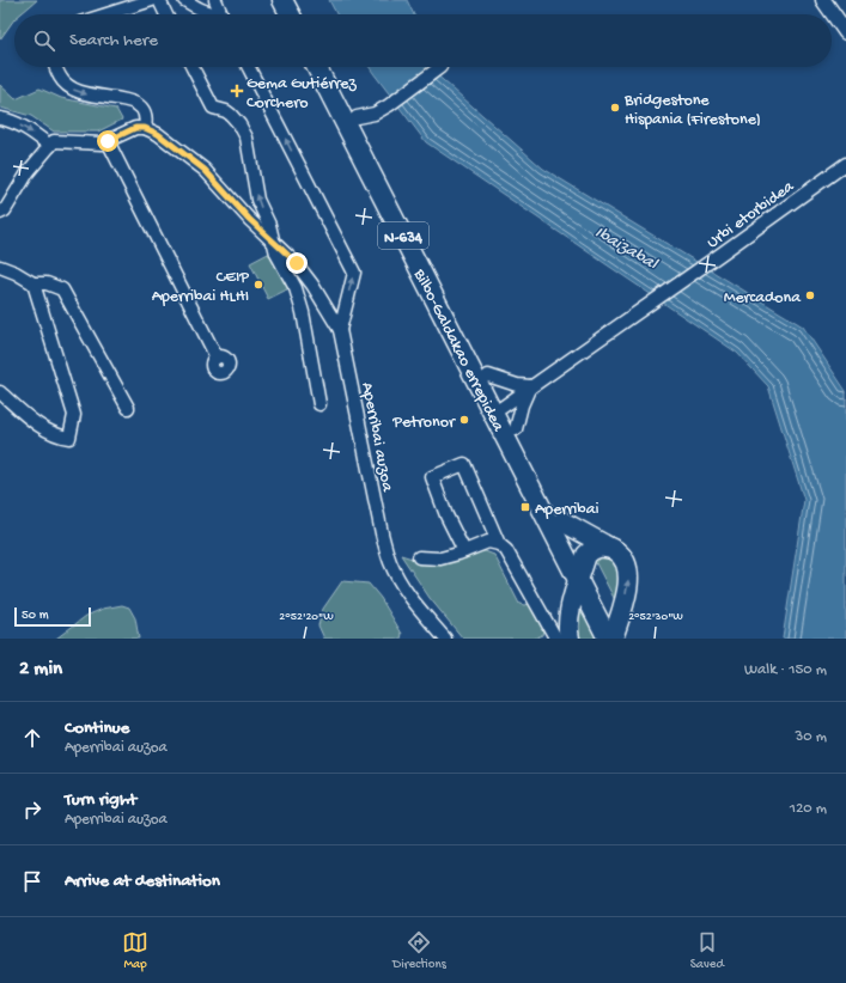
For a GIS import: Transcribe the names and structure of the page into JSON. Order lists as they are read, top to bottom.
{
  "streets": {
    "highway": ["N-634", "Bilbo-Galdakao errepidea"],
    "street": ["Urbi etorbidea", "Aperribai auzoa"]
  },
  "crossings": [
    ["Urbi etorbidea", "Bilbo-Galdakao errepidea"]
  ],
  "water": ["Ibaizabal"],
  "places": {
    "health": ["Gema Gutiérrez Corchero"],
    "other": [
      "Bridgestone Hispania (Firestone)",
      "CEIP Aperribai HLHI",
      "Mercadona",
      "Petronor"
    ],
    "transit": ["Aperribai"]
  },
  "scale_bar": "50 m",
  "page": {
    "search": "Search here",
    "scale": "50 m",
    "heading": ["2 min", "Walk · 150 m"],
    "list": [
      ["Continue", "Aperribai auzoa", "30 m"],
      ["Turn right", "Aperribai auzoa", "120 m"],
      "Arrive at destination"
    ],
    "nav": ["Map", "Directions", "Saved"]
  },
  "coordinates": ["2°52'20\"W", "2°52'30\"W"]
}
